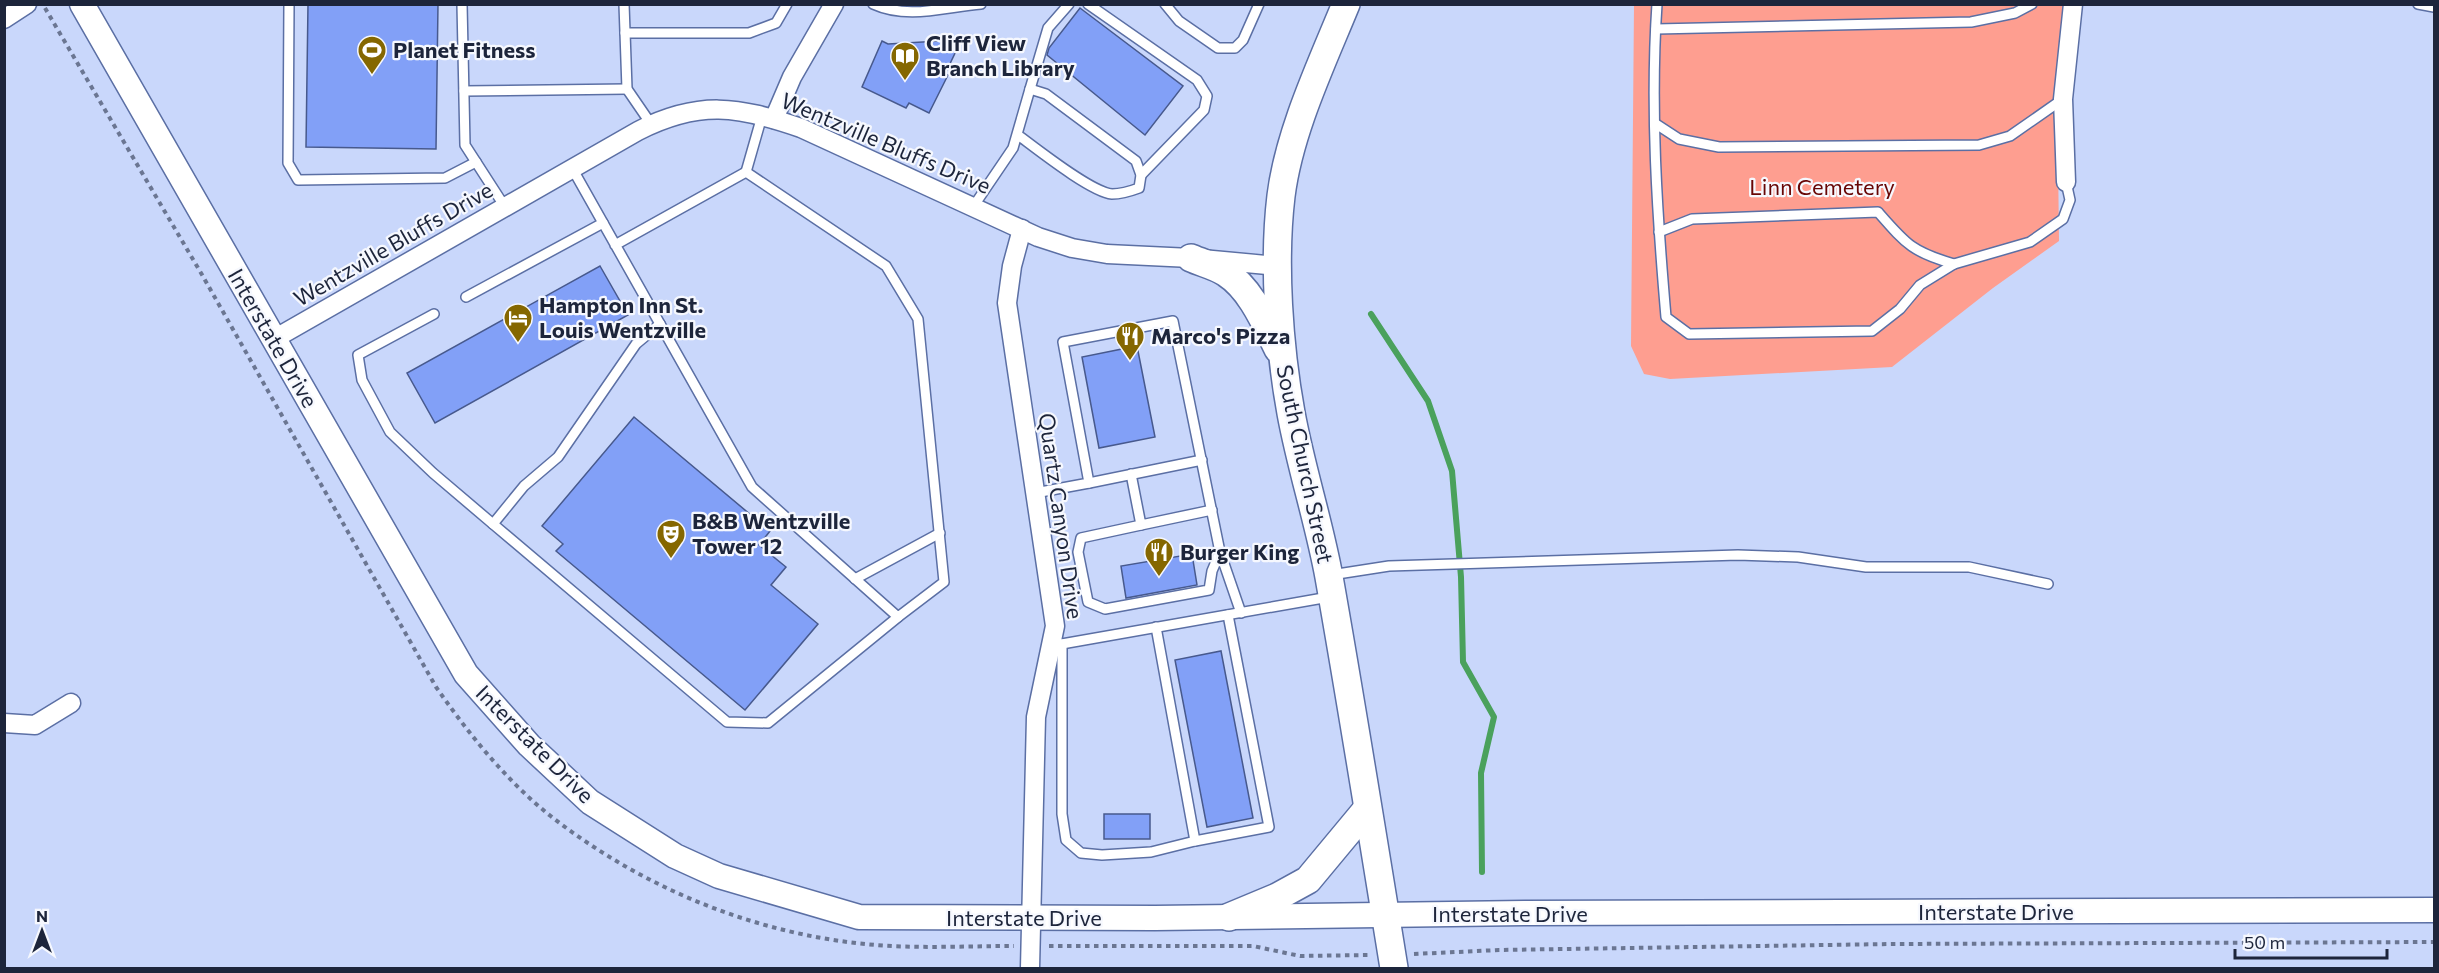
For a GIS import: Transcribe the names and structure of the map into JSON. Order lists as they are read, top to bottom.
{
  "streets": {
    "main road": ["Interstate Drive", "South Church Street"],
    "street": ["Wentzville Bluffs Drive", "Quartz Canyon Drive"]
  },
  "crossings": [
    ["Wentzville Bluffs Drive", "Interstate Drive"],
    ["Wentzville Bluffs Drive", "South Church Street"],
    ["Wentzville Bluffs Drive", "Quartz Canyon Drive"],
    ["Interstate Drive", "South Church Street"],
    ["Interstate Drive", "Quartz Canyon Drive"]
  ],
  "parks": ["Linn Cemetery"],
  "places": {
    "sports": ["Planet Fitness"],
    "library": ["Cliff View Branch Library"],
    "hotel": ["Hampton Inn St. Louis Wentzville"],
    "restaurant": ["Marco's Pizza", "Burger King"],
    "theatre": ["B&B Wentzville Tower 12"]
  },
  "scale_bar": "50 m",
  "north": "top"
}
